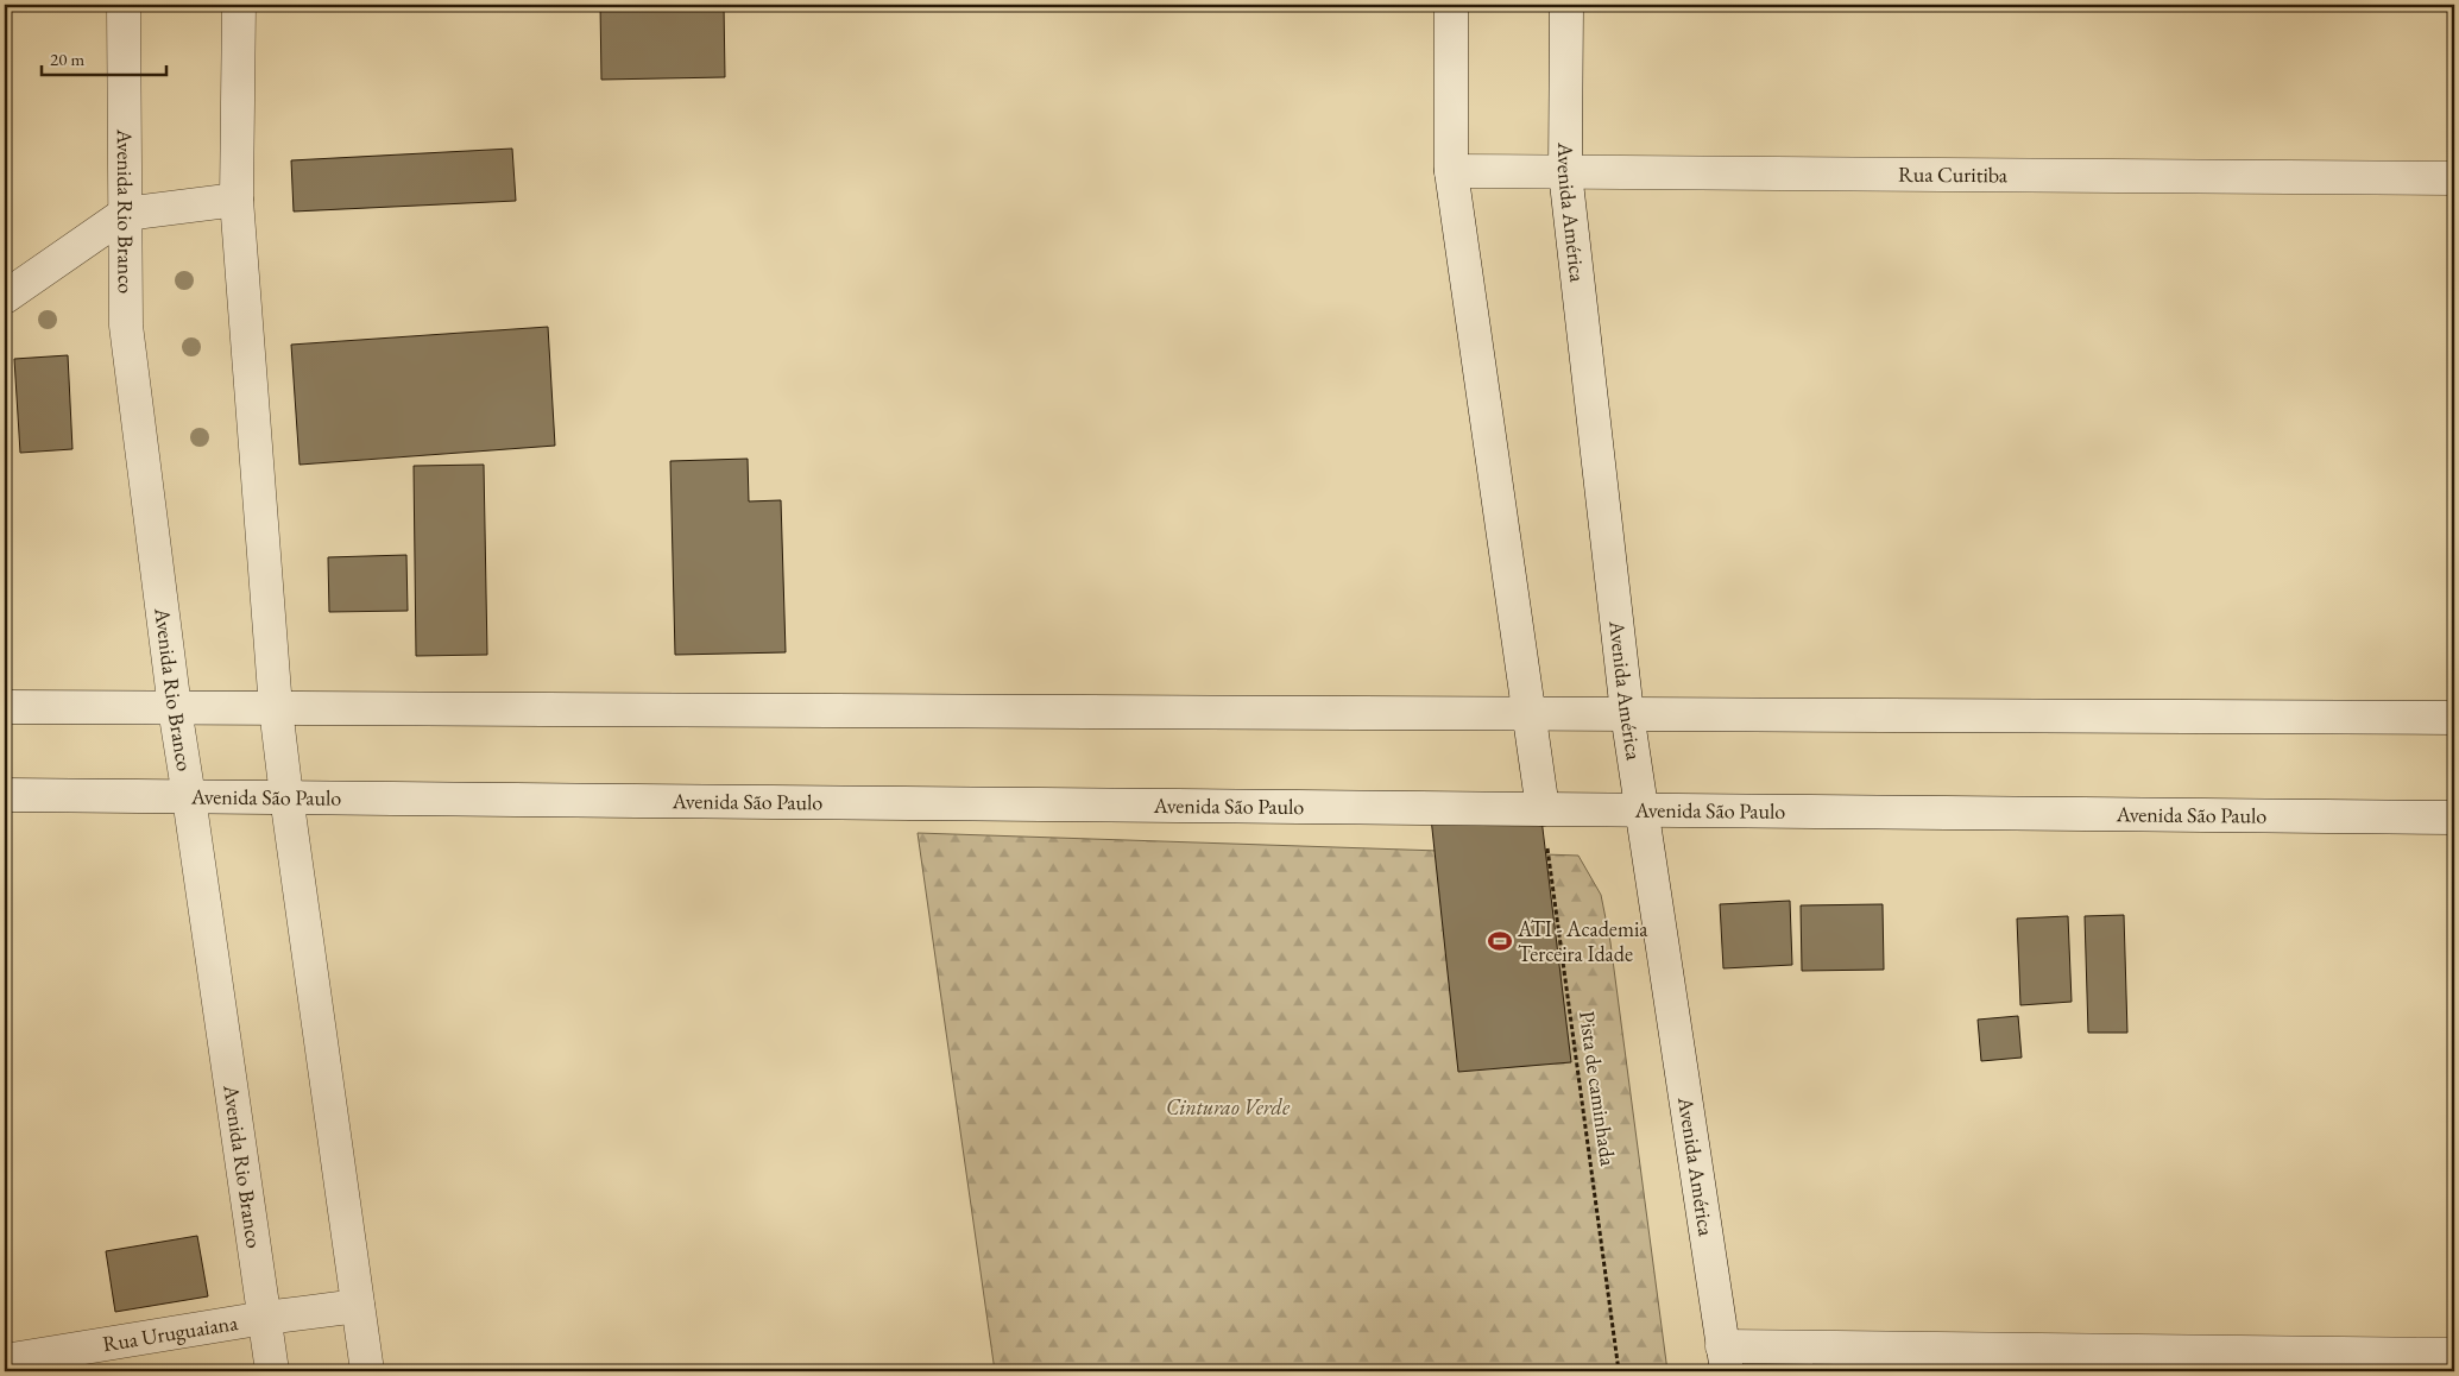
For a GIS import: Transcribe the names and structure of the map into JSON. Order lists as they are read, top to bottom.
{
  "streets": {
    "main road": [
      "Rua Curitiba",
      "Avenida Rio Branco",
      "Avenida América",
      "Avenida São Paulo",
      "Rua Uruguaiana"
    ],
    "path": ["Pista de caminhada"]
  },
  "crossings": [
    ["Rua Curitiba", "Avenida América"],
    ["Avenida Rio Branco", "Avenida São Paulo"],
    ["Avenida Rio Branco", "Rua Uruguaiana"],
    ["Avenida América", "Avenida São Paulo"],
    ["Avenida São Paulo", "Pista de caminhada"]
  ],
  "parks": ["Cinturao Verde"],
  "places": {
    "sports": ["ATI - Academia Terceira Idade"]
  },
  "scale_bar": "20 m"
}
